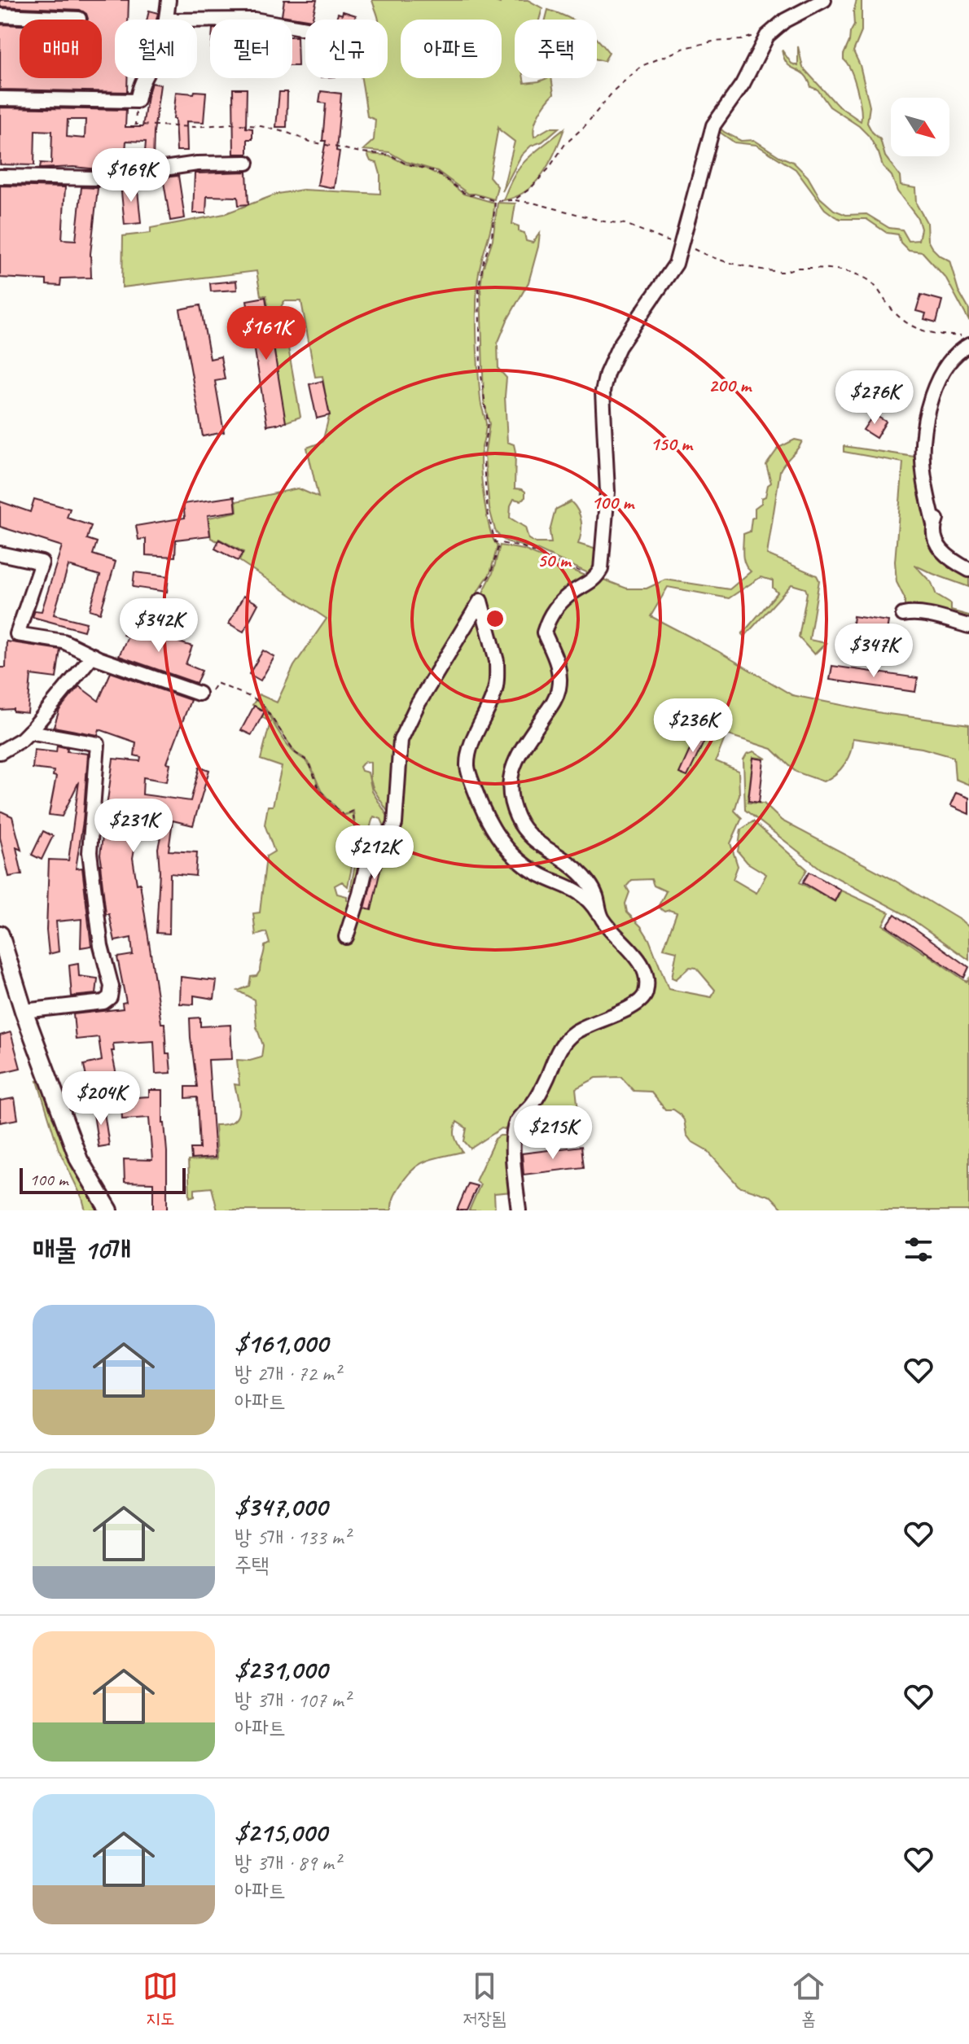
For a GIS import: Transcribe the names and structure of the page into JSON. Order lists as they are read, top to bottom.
{
  "scale_bar": "100 m",
  "north": "bottom right",
  "page": {
    "chip": [
      "매매",
      "월세",
      "필터",
      "신규",
      "아파트",
      "주택"
    ],
    "price": [
      "$169K",
      "$161K",
      "$276K",
      "$342K",
      "$347K",
      "$236K",
      "$231K",
      "$212K",
      "$204K",
      "$215K"
    ],
    "scale": "100 m",
    "heading": "매물 10개",
    "list": [
      {
        "name": "$161,000",
        "note": "방 2개 · 72 m² · 아파트"
      },
      {
        "name": "$347,000",
        "note": "방 5개 · 133 m² · 주택"
      },
      {
        "name": "$231,000",
        "note": "방 3개 · 107 m² · 아파트"
      },
      {
        "name": "$215,000",
        "note": "방 3개 · 89 m² · 아파트"
      }
    ],
    "tabs": ["지도", "저장됨", "홈"]
  },
  "rings": [
    "200 m",
    "150 m",
    "100 m",
    "50 m"
  ]
}
